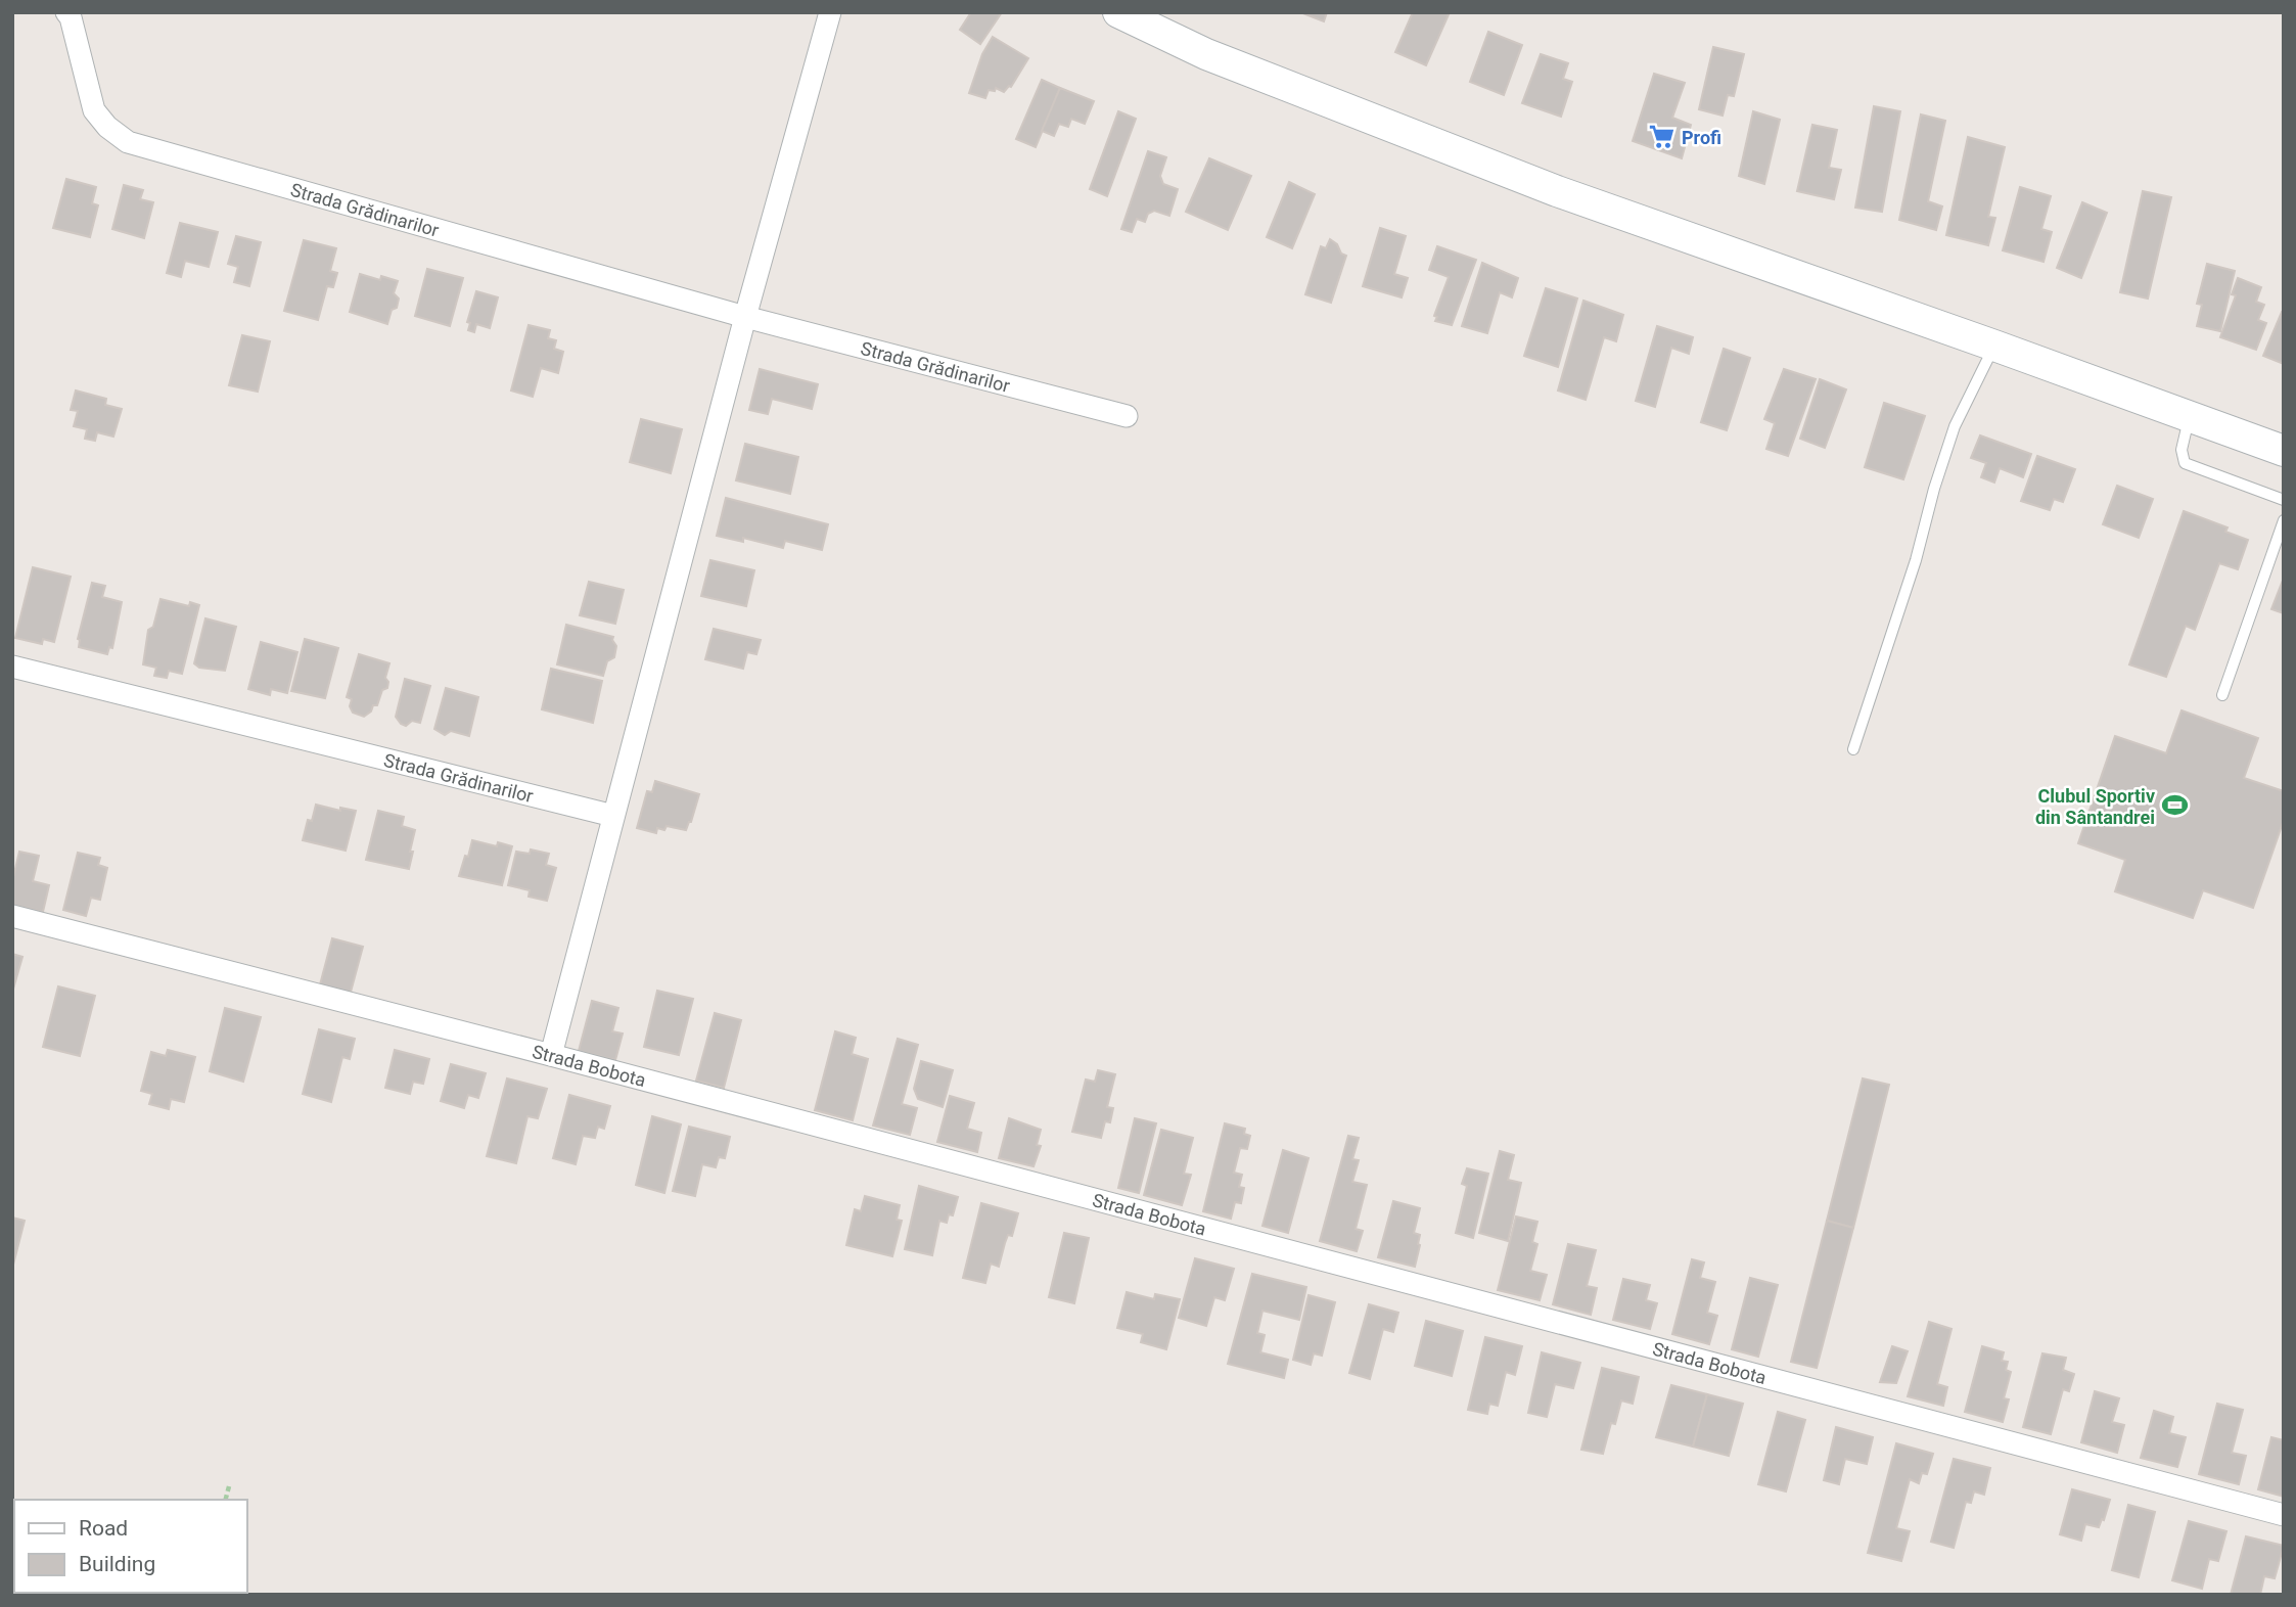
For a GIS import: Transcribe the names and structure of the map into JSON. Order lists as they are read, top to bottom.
{
  "streets": {
    "street": ["Strada Grădinarilor", "Strada Bobota"]
  },
  "places": {
    "supermarket": ["Profi"],
    "sports": ["Clubul Sportiv din Sântandrei"]
  },
  "legend": ["Road", "Building"]
}
